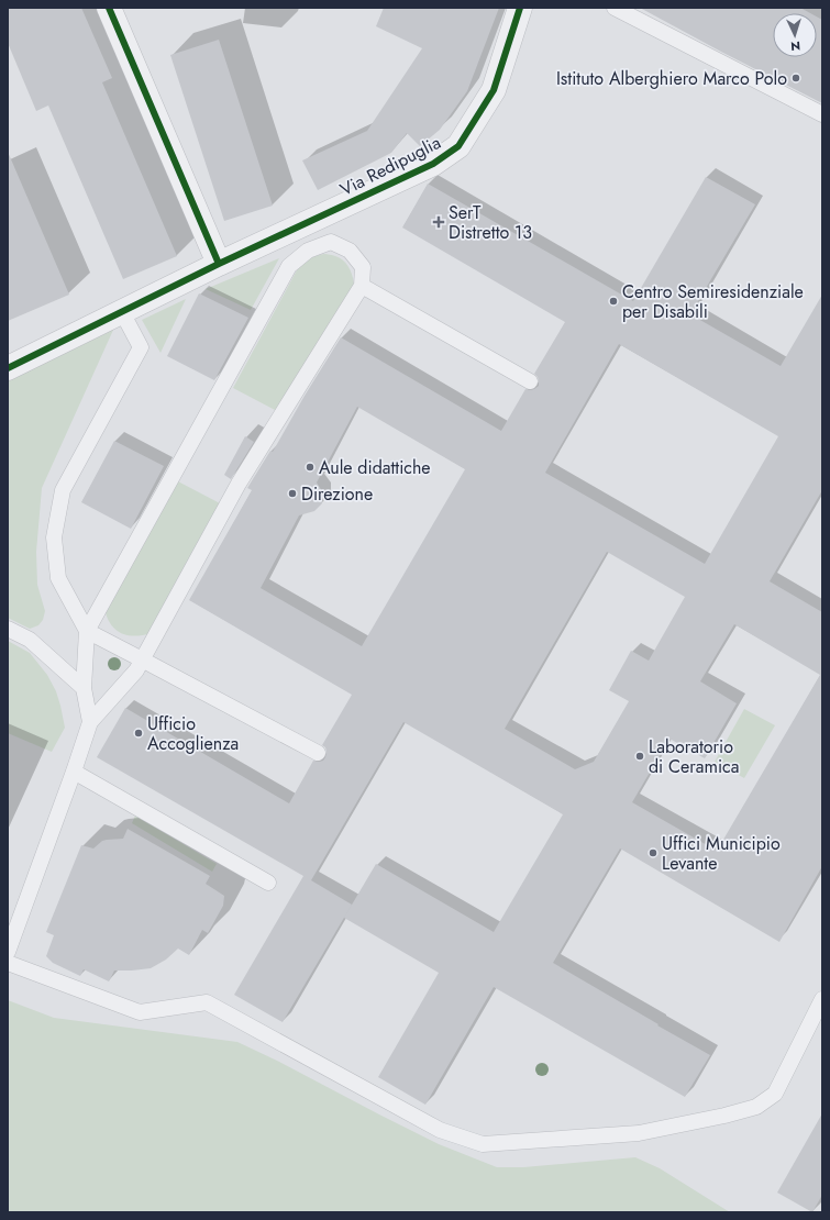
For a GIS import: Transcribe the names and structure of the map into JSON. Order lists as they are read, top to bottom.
{
  "streets": {
    "street": ["Via Redipuglia"]
  },
  "places": {
    "other": [
      "Istituto Alberghiero Marco Polo",
      "Centro Semiresidenziale per Disabili",
      "Aule didattiche",
      "Direzione",
      "Ufficio Accoglienza",
      "Laboratorio di Ceramica",
      "Uffici Municipio Levante"
    ],
    "health": ["SerT Distretto 13"]
  },
  "north": "bottom"
}
